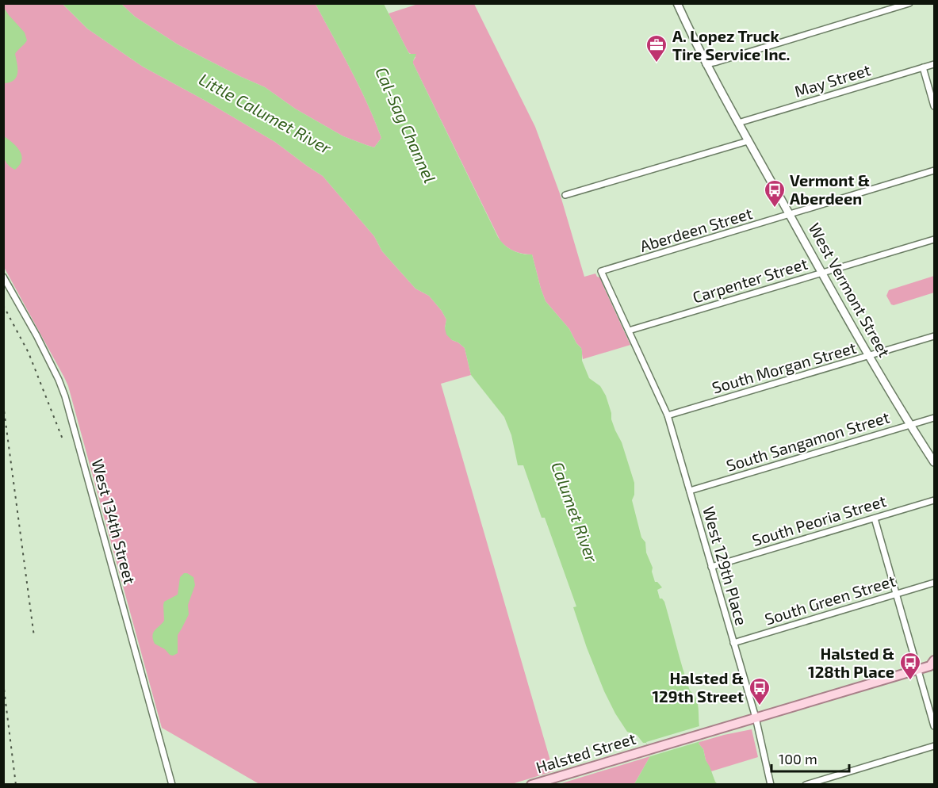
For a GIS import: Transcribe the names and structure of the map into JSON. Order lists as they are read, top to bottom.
{
  "streets": {
    "main road": ["Halsted Street"],
    "street": [
      "May Street",
      "Aberdeen Street",
      "Carpenter Street",
      "West Vermont Street",
      "South Morgan Street",
      "South Sangamon Street",
      "South Peoria Street",
      "West 134th Street",
      "West 129th Place",
      "South Green Street"
    ]
  },
  "crossings": [
    ["May Street", "West Vermont Street"],
    ["Aberdeen Street", "West Vermont Street"],
    ["Aberdeen Street", "West 129th Place"],
    ["Carpenter Street", "West Vermont Street"],
    ["Carpenter Street", "West 129th Place"],
    ["West Vermont Street", "South Morgan Street"],
    ["West Vermont Street", "South Sangamon Street"],
    ["South Morgan Street", "West 129th Place"],
    ["South Sangamon Street", "West 129th Place"],
    ["South Peoria Street", "West 129th Place"],
    ["West 129th Place", "South Green Street"],
    ["West 129th Place", "Halsted Street"]
  ],
  "water": ["Little Calumet River", "Cal-Sag Channel", "Calumet River"],
  "places": {
    "office": ["A. Lopez Truck Tire Service Inc."],
    "bus stop": ["Vermont & Aberdeen", "Halsted & 128th Place", "Halsted & 129th Street"]
  },
  "scale_bar": "100 m"
}
